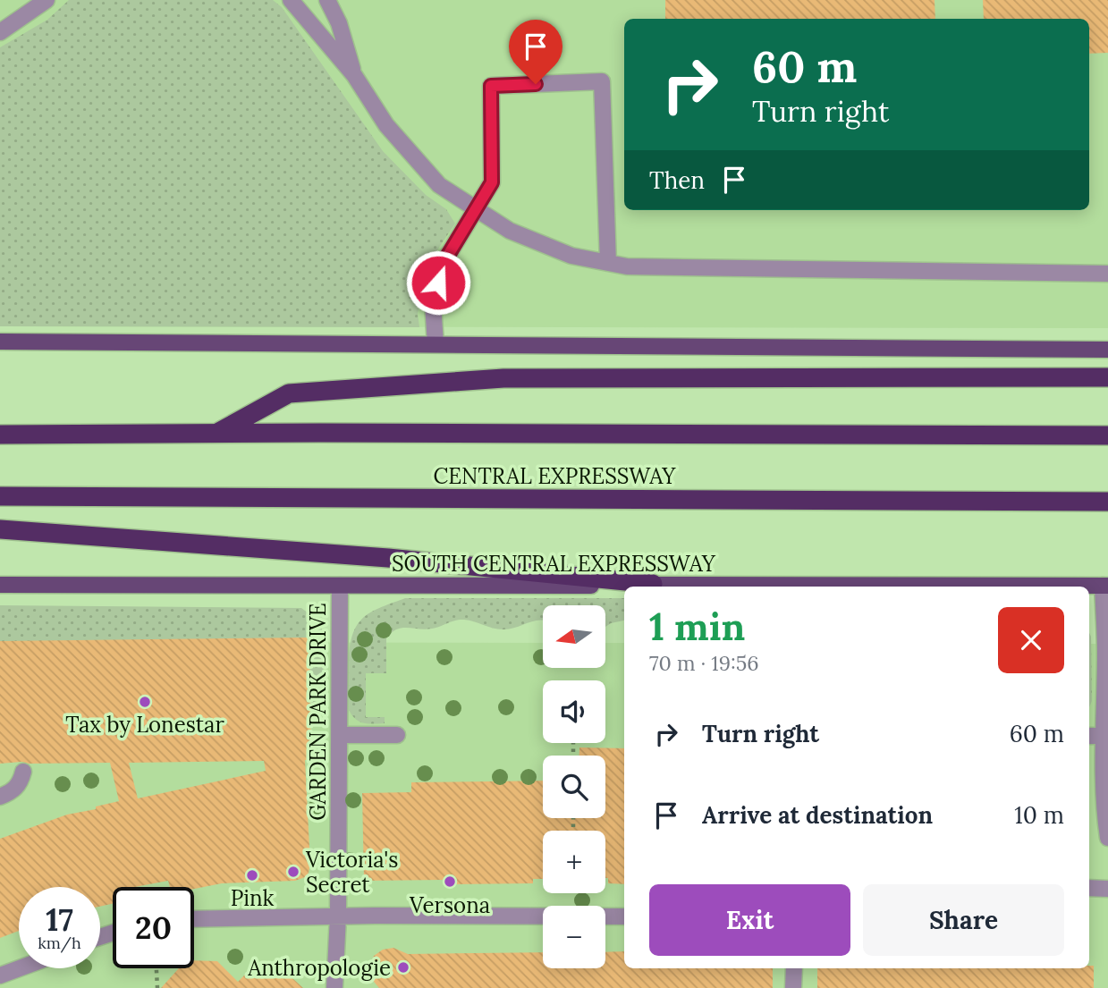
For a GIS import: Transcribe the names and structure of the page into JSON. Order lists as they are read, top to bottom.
{
  "streets": {
    "highway": ["CENTRAL EXPRESSWAY"],
    "main road": ["SOUTH CENTRAL EXPRESSWAY"],
    "street": ["GARDEN PARK DRIVE"]
  },
  "crossings": [
    ["SOUTH CENTRAL EXPRESSWAY", "GARDEN PARK DRIVE"]
  ],
  "places": [
    "Tax by Lonestar",
    "Victoria's Secret",
    "Pink",
    "Versona",
    "Anthropologie"
  ],
  "north": "left",
  "page": {
    "turn": ["60 m", "Turn right"],
    "then": "Then",
    "heading": ["1 min", "70 m · 19:56"],
    "map_buttons": ["+", "−"],
    "list": [
      {
        "name": "Turn right",
        "value": "60 m"
      },
      {
        "name": "Arrive at destination",
        "value": "10 m"
      }
    ],
    "buttons": ["Exit", "Share"],
    "speed": "17 km/h",
    "limit": "20"
  }
}
